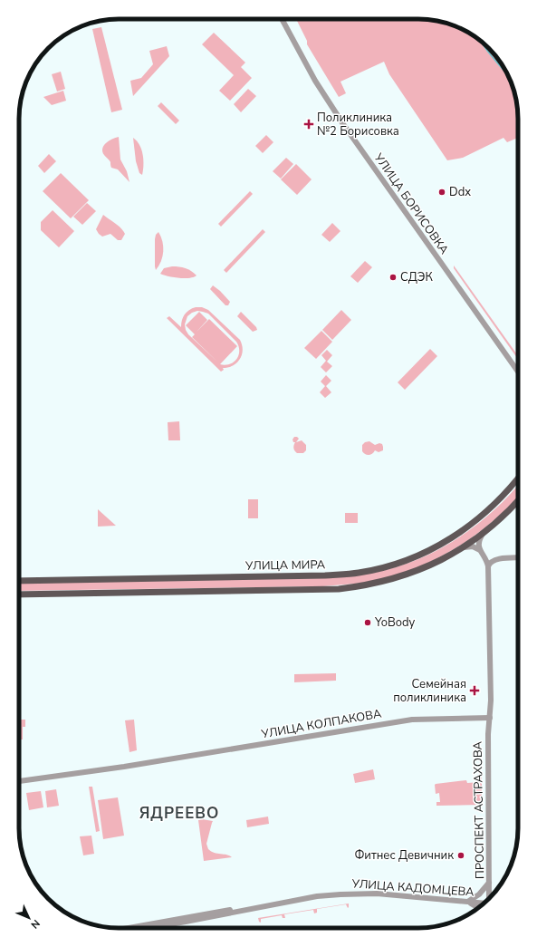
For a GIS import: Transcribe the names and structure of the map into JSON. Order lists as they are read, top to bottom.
{
  "streets": {
    "main road": ["УЛИЦА МИРА"],
    "street": [
      "УЛИЦА БОРИСОВКА",
      "УЛИЦА КОЛПАКОВА",
      "ПРОСПЕКТ АСТРАХОВА",
      "УЛИЦА КАДОМЦЕВА"
    ]
  },
  "crossings": [
    ["УЛИЦА КОЛПАКОВА", "ПРОСПЕКТ АСТРАХОВА"]
  ],
  "districts": ["ЯДРЕЕВО"],
  "places": {
    "health": ["Поликлиника №2 Борисовка", "Семейная поликлиника"],
    "other": [
      "Ddx",
      "СДЭК",
      "YoBody",
      "Фитнес Девичник"
    ]
  },
  "north": "bottom right"
}
